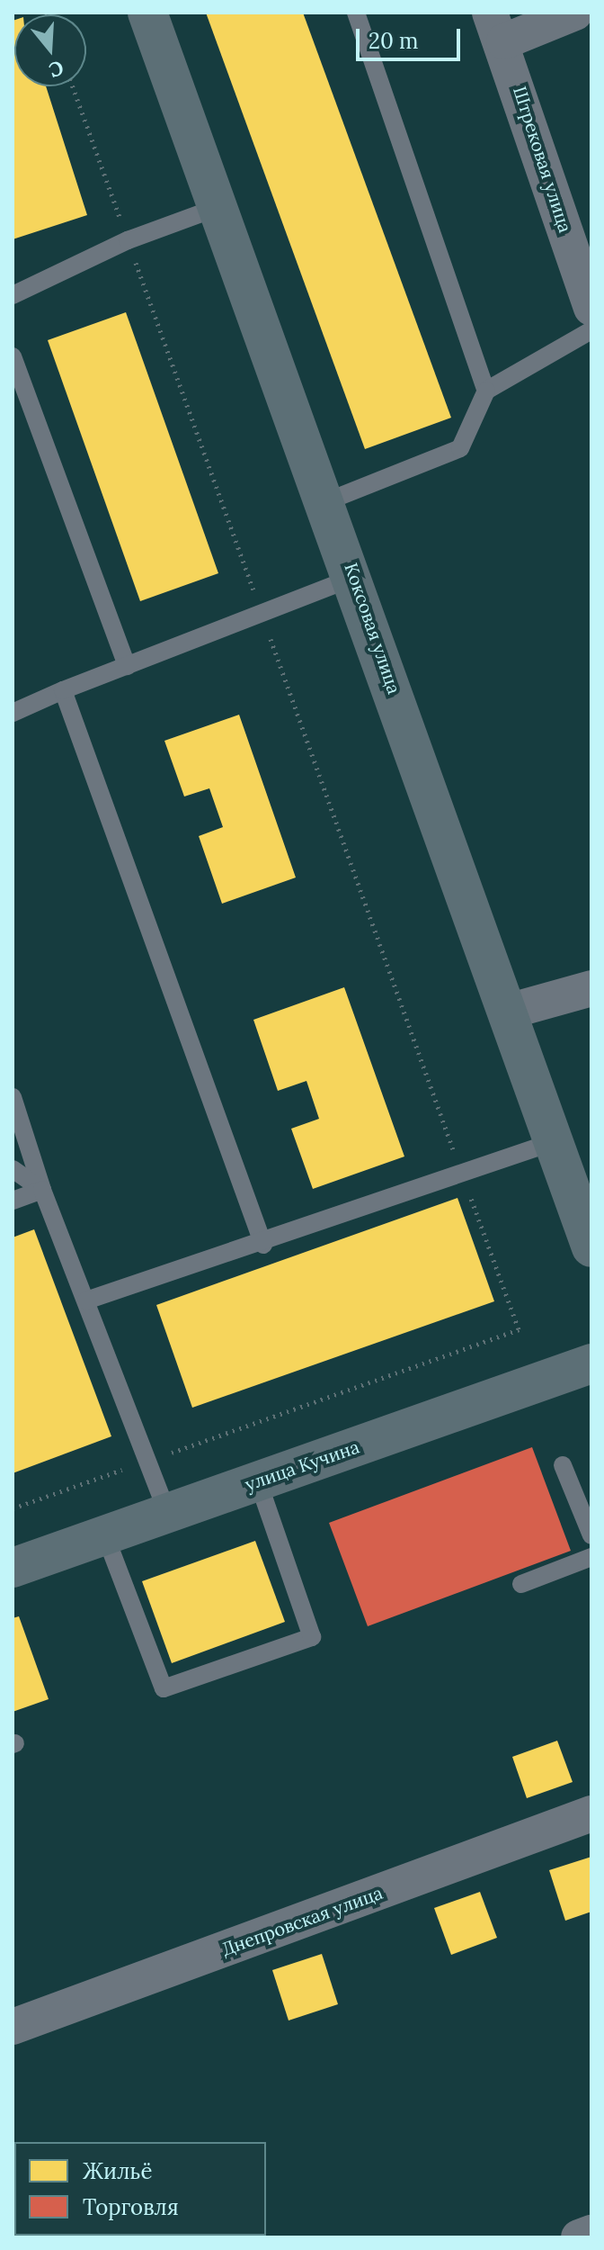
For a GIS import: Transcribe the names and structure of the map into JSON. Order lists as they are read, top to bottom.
{
  "streets": {
    "main road": ["Коксовая улица", "улица Кучина"],
    "street": ["Штрековая улица", "Днепровская улица"]
  },
  "legend": ["Жильё", "Торговля"],
  "scale_bar": "20 m",
  "north": "bottom"
}
